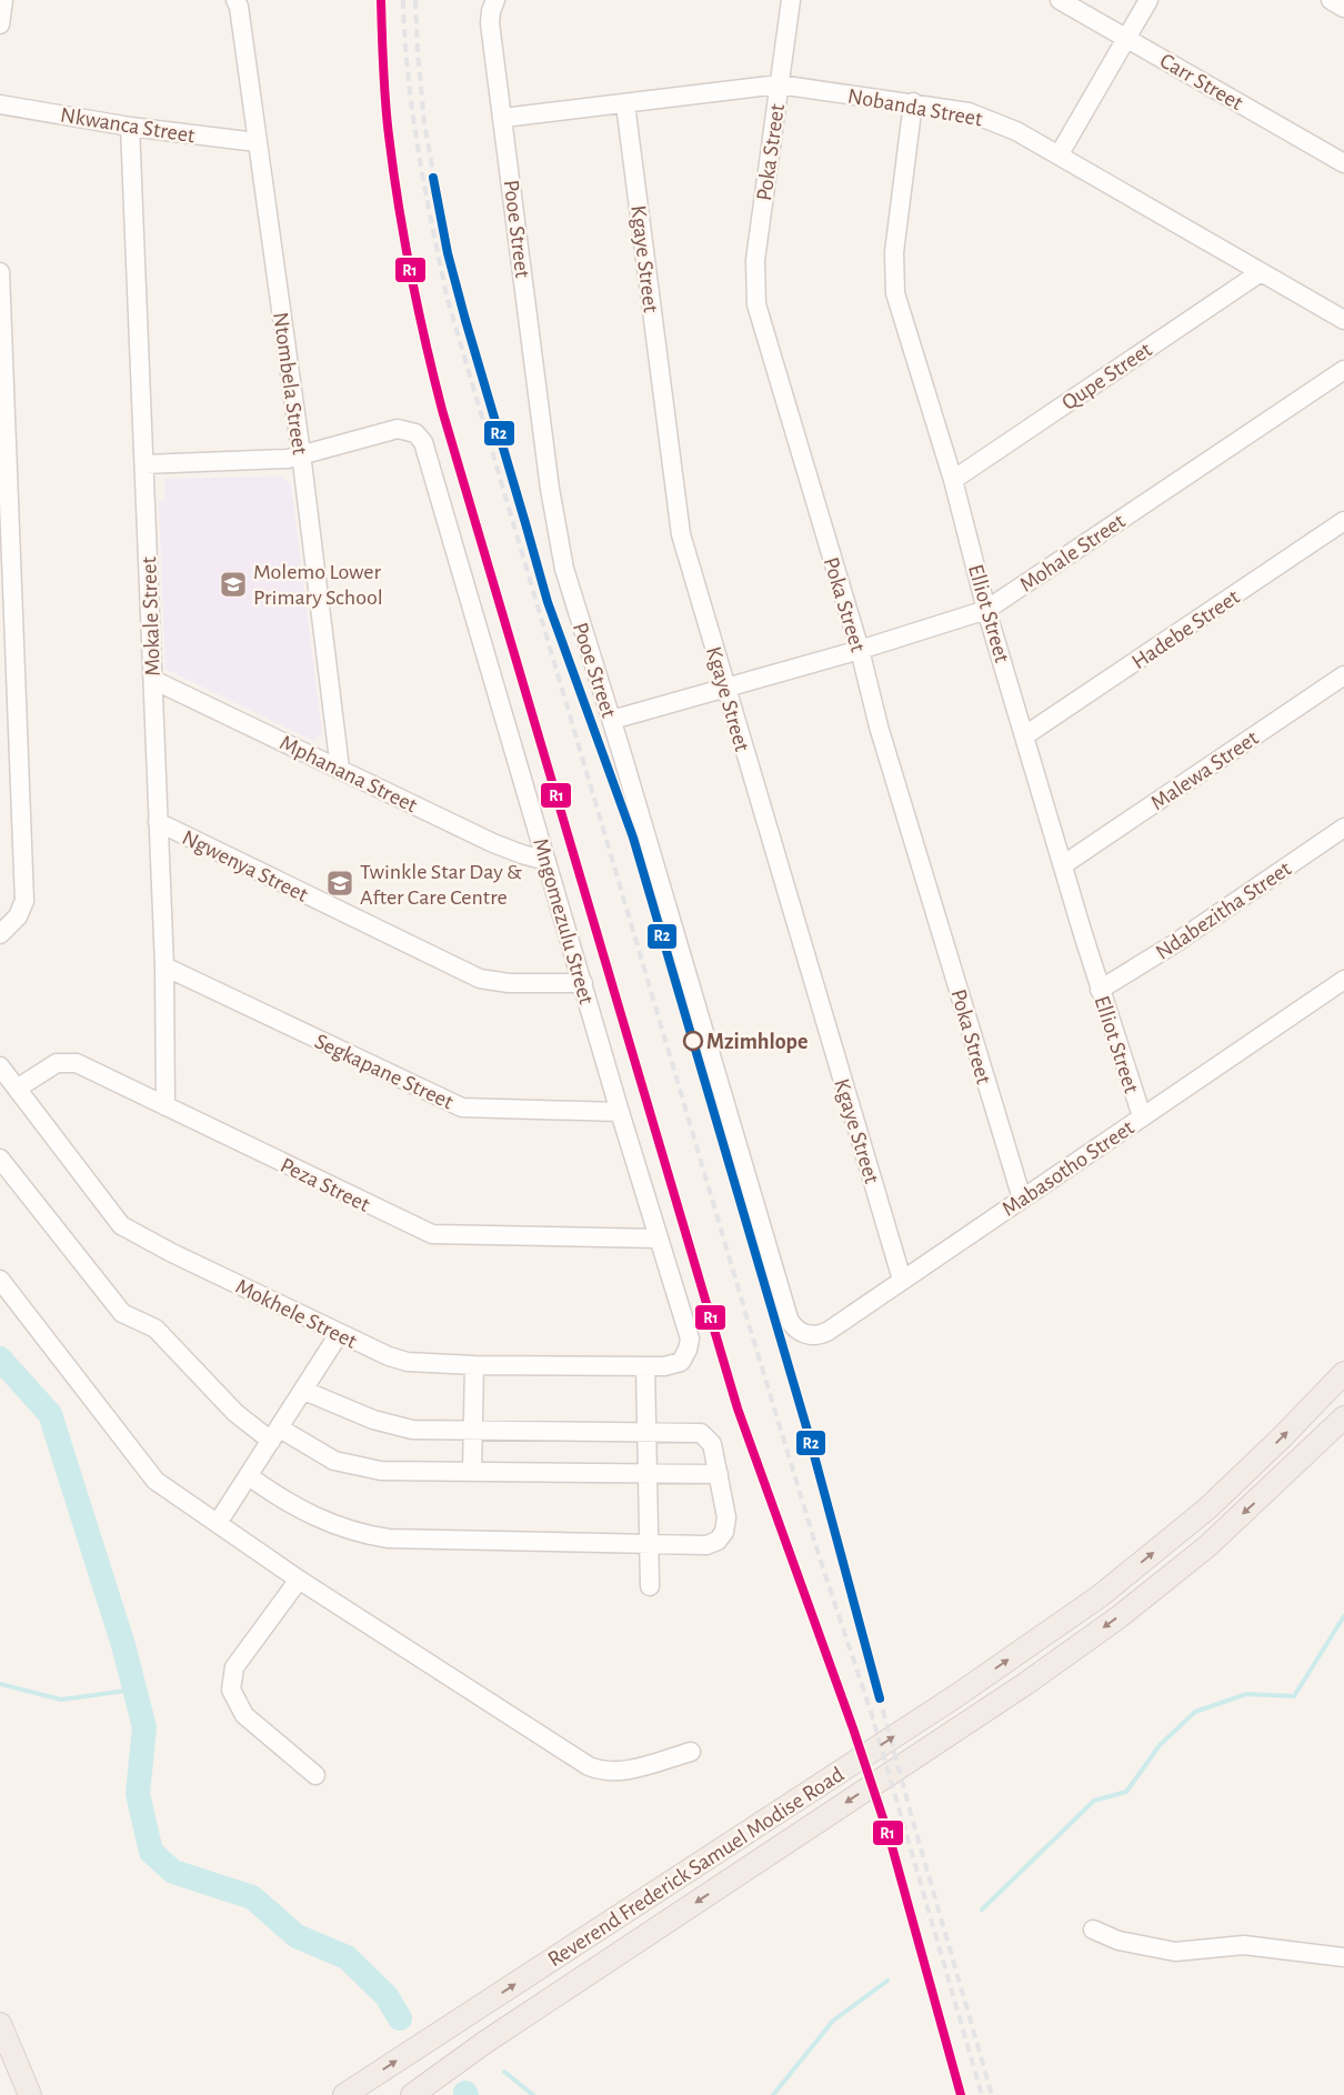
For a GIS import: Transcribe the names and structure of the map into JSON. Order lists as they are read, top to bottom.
{
  "streets": {
    "main road": ["Reverend Frederick Samuel Modise Road"],
    "street": [
      "Carr Street",
      "Nobanda Street",
      "Nkwanca Street",
      "Poka Street",
      "Pooe Street",
      "Kgaye Street",
      "Qupe Street",
      "Ntombela Street",
      "Mohale Street",
      "Elliot Street",
      "Mokale Street",
      "Hadebe Street",
      "Malewa Street",
      "Mphanana Street",
      "Ngwenya Street",
      "Ndabezitha Street",
      "Mngomezulu Street",
      "Segkapane Street",
      "Mabasotho Street",
      "Peza Street",
      "Mokhele Street"
    ]
  },
  "crossings": [
    ["Nobanda Street", "Poka Street"],
    ["Nobanda Street", "Pooe Street"],
    ["Nobanda Street", "Kgaye Street"],
    ["Nobanda Street", "Qupe Street"],
    ["Nobanda Street", "Elliot Street"],
    ["Nkwanca Street", "Ntombela Street"],
    ["Nkwanca Street", "Mokale Street"],
    ["Poka Street", "Mohale Street"],
    ["Poka Street", "Mabasotho Street"],
    ["Pooe Street", "Mohale Street"],
    ["Pooe Street", "Mabasotho Street"],
    ["Kgaye Street", "Mohale Street"],
    ["Kgaye Street", "Mabasotho Street"],
    ["Qupe Street", "Elliot Street"],
    ["Ntombela Street", "Mphanana Street"],
    ["Ntombela Street", "Mngomezulu Street"],
    ["Mohale Street", "Elliot Street"],
    ["Elliot Street", "Hadebe Street"],
    ["Elliot Street", "Malewa Street"],
    ["Elliot Street", "Ndabezitha Street"],
    ["Elliot Street", "Mabasotho Street"],
    ["Mokale Street", "Mphanana Street"],
    ["Mokale Street", "Ngwenya Street"],
    ["Mokale Street", "Segkapane Street"],
    ["Mokale Street", "Peza Street"],
    ["Mphanana Street", "Mngomezulu Street"],
    ["Ngwenya Street", "Mngomezulu Street"],
    ["Mngomezulu Street", "Segkapane Street"],
    ["Mngomezulu Street", "Peza Street"],
    ["Mngomezulu Street", "Mokhele Street"],
    ["Peza Street", "Mokhele Street"]
  ],
  "places": {
    "school or university": ["Molemo Lower Primary School", "Twinkle Star Day & After Care Centre"],
    "other": ["Mzimhlope"]
  },
  "lines": ["transit line R1", "transit line R2"]
}
